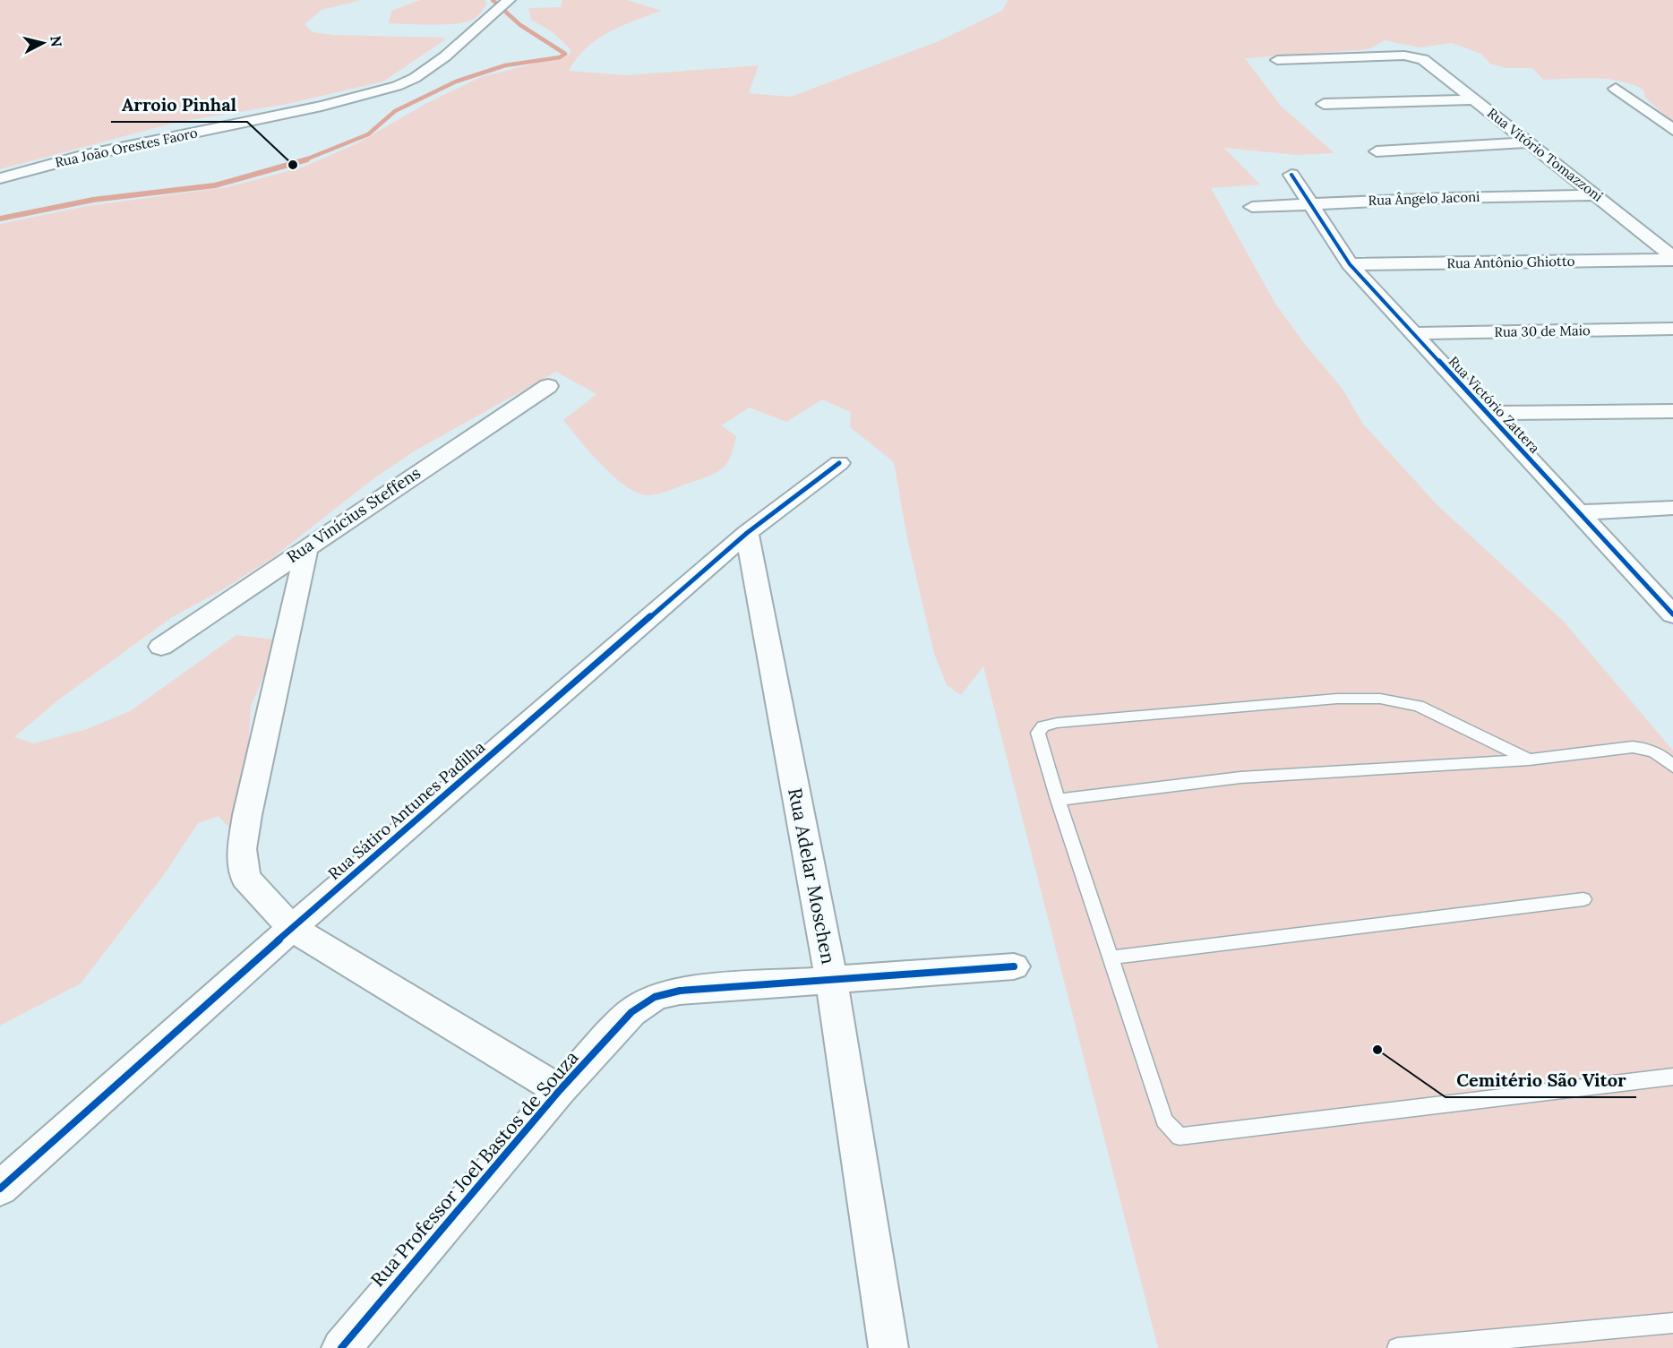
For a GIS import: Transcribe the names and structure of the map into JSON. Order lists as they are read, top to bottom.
{
  "streets": {
    "street": [
      "Rua João Orestes Faoro",
      "Rua Vitório Tomazzoni",
      "Rua Ângelo Jaconi",
      "Rua Antônio Ghiotto",
      "Rua 30 de Maio",
      "Rua Victório Zattera",
      "Rua Vinícius Steffens",
      "Rua Sátiro Antunes Padilha",
      "Rua Adelar Moschen",
      "Rua Professor Joel Bastos de Souza"
    ]
  },
  "crossings": [
    ["Rua Vitório Tomazzoni", "Rua Ângelo Jaconi"],
    ["Rua Vitório Tomazzoni", "Rua Antônio Ghiotto"],
    ["Rua Ângelo Jaconi", "Rua Victório Zattera"],
    ["Rua Antônio Ghiotto", "Rua Victório Zattera"],
    ["Rua 30 de Maio", "Rua Victório Zattera"],
    ["Rua Sátiro Antunes Padilha", "Rua Adelar Moschen"],
    ["Rua Adelar Moschen", "Rua Professor Joel Bastos de Souza"]
  ],
  "places": ["Arroio Pinhal", "Cemitério São Vitor"],
  "north": "right"
}
